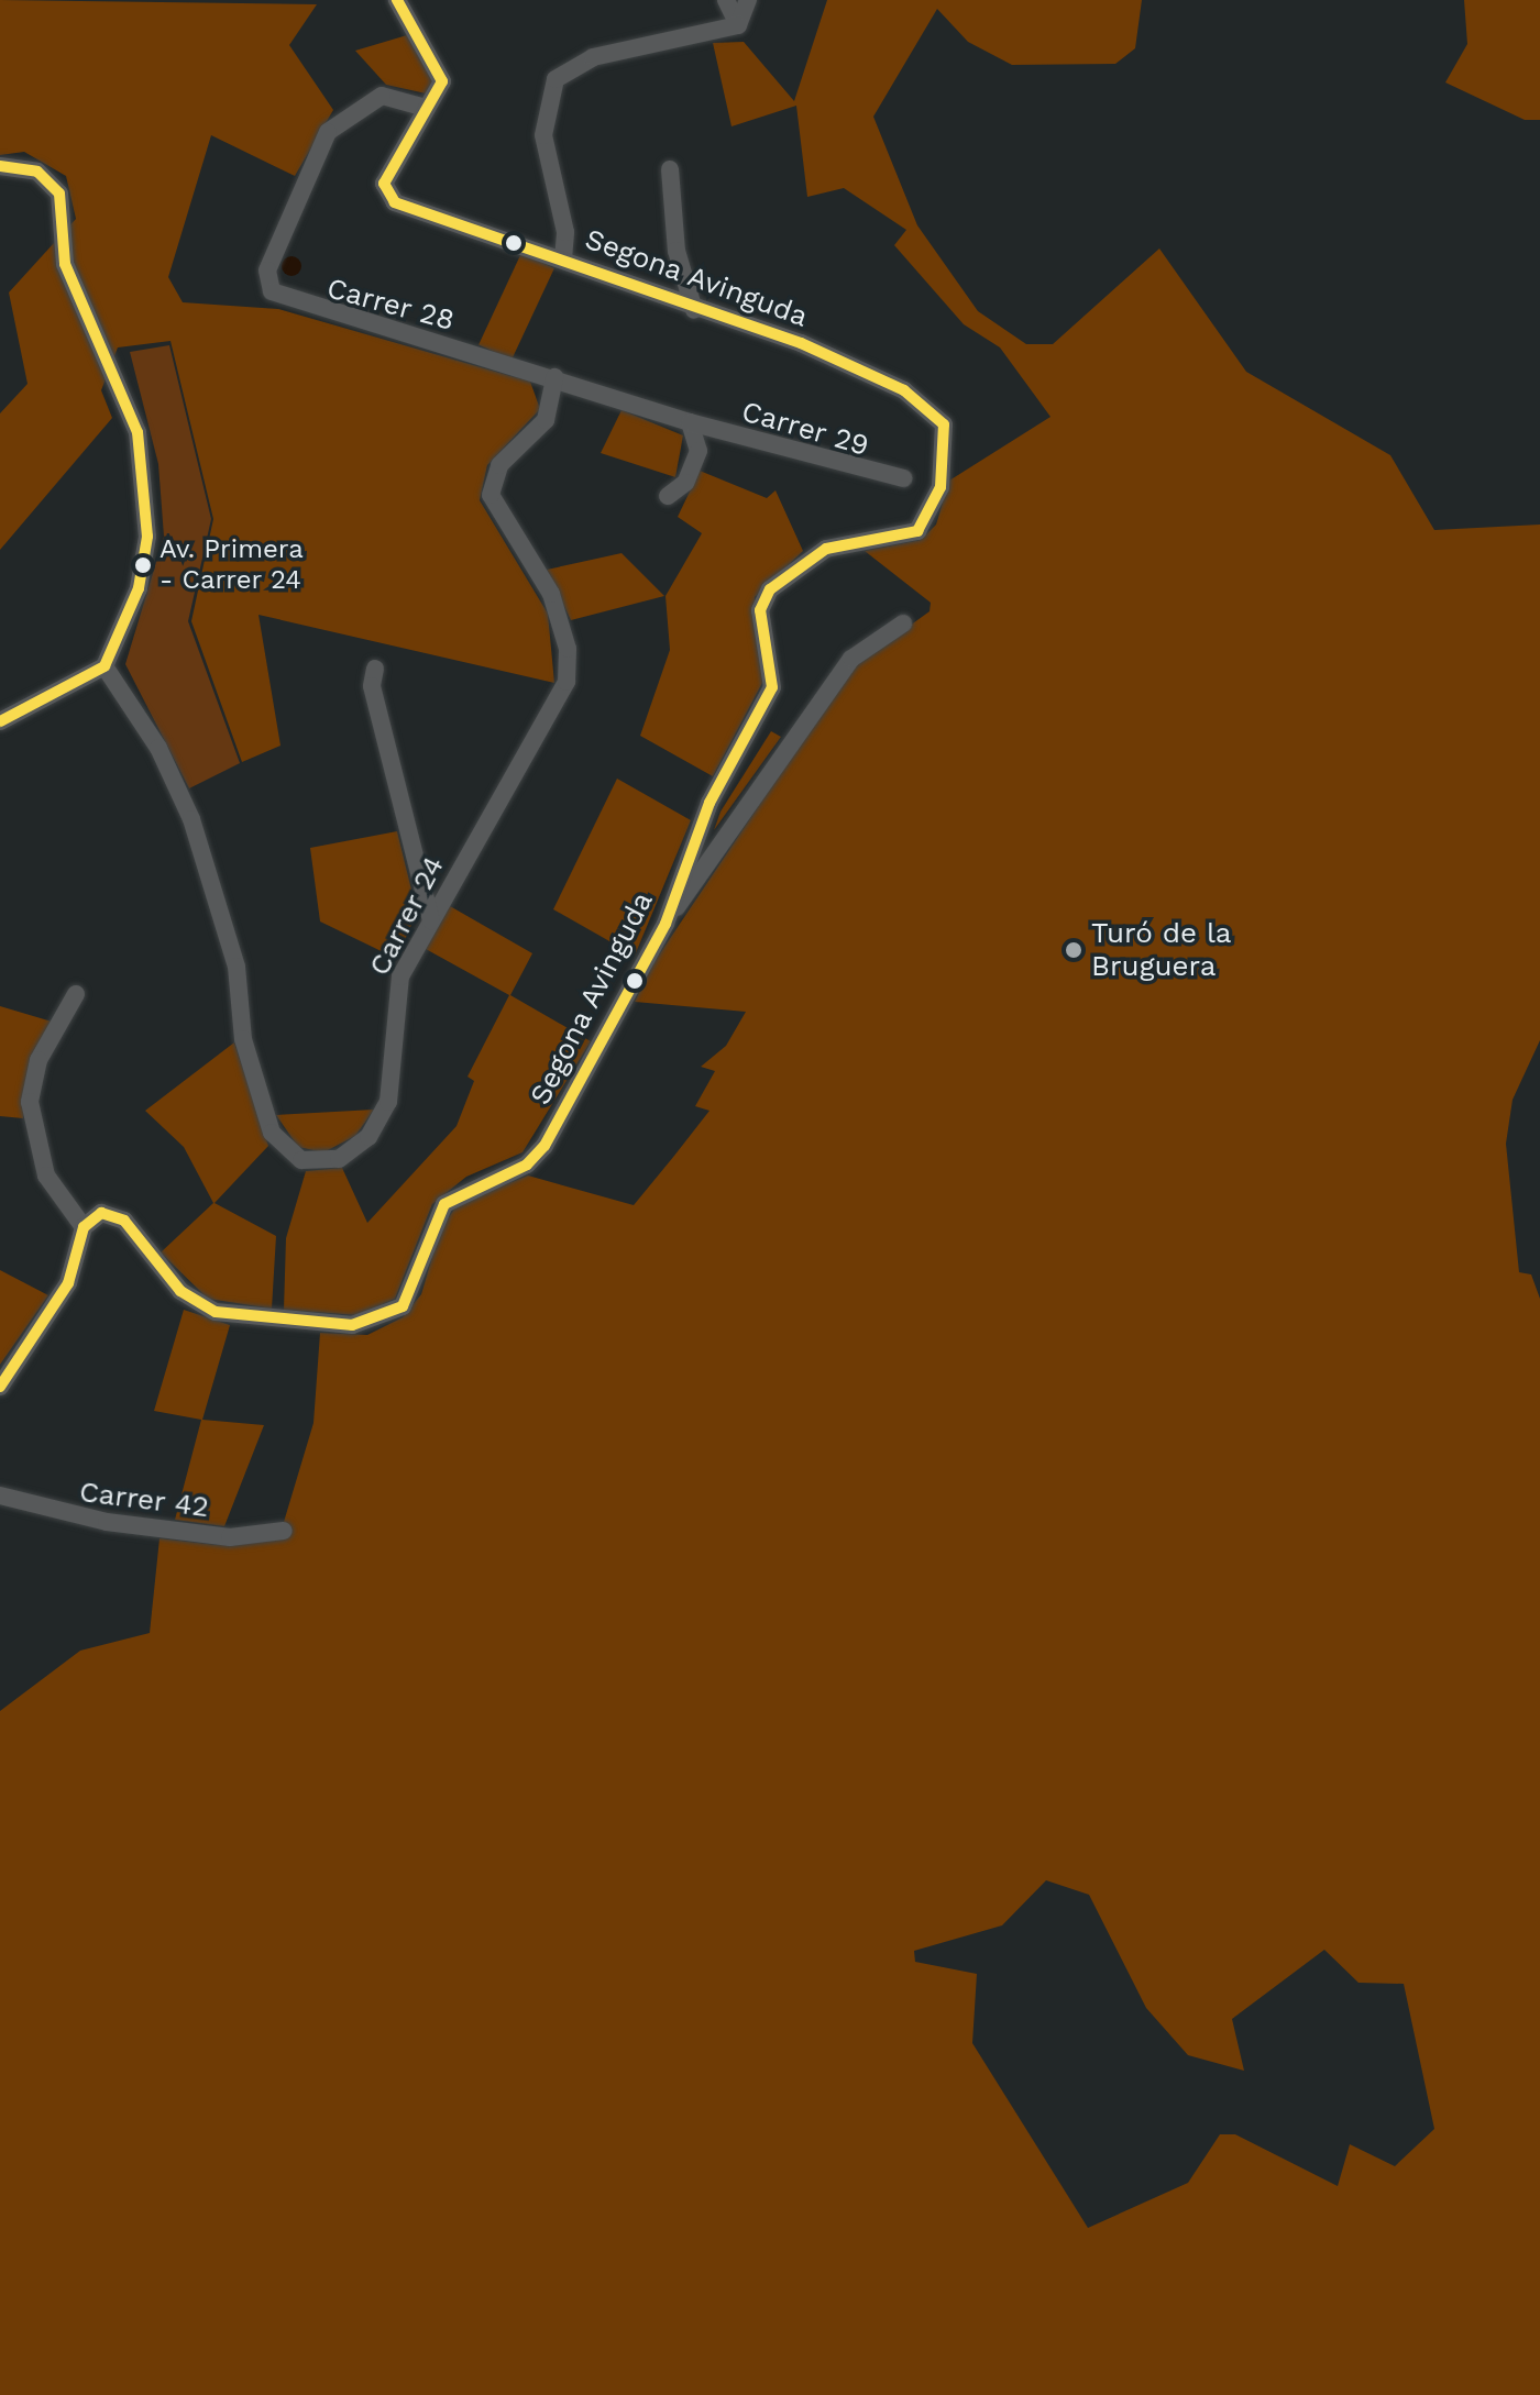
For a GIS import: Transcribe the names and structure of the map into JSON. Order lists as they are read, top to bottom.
{
  "streets": {
    "street": [
      "Segona Avinguda",
      "Carrer 28",
      "Carrer 29",
      "Carrer 24",
      "Carrer 42"
    ]
  },
  "crossings": [
    ["Segona Avinguda", "Carrer 28"],
    ["Carrer 28", "Carrer 29"],
    ["Carrer 28", "Carrer 24"]
  ],
  "places": ["Av. Primera - Carrer 24", "Turó de la Bruguera"]
}
